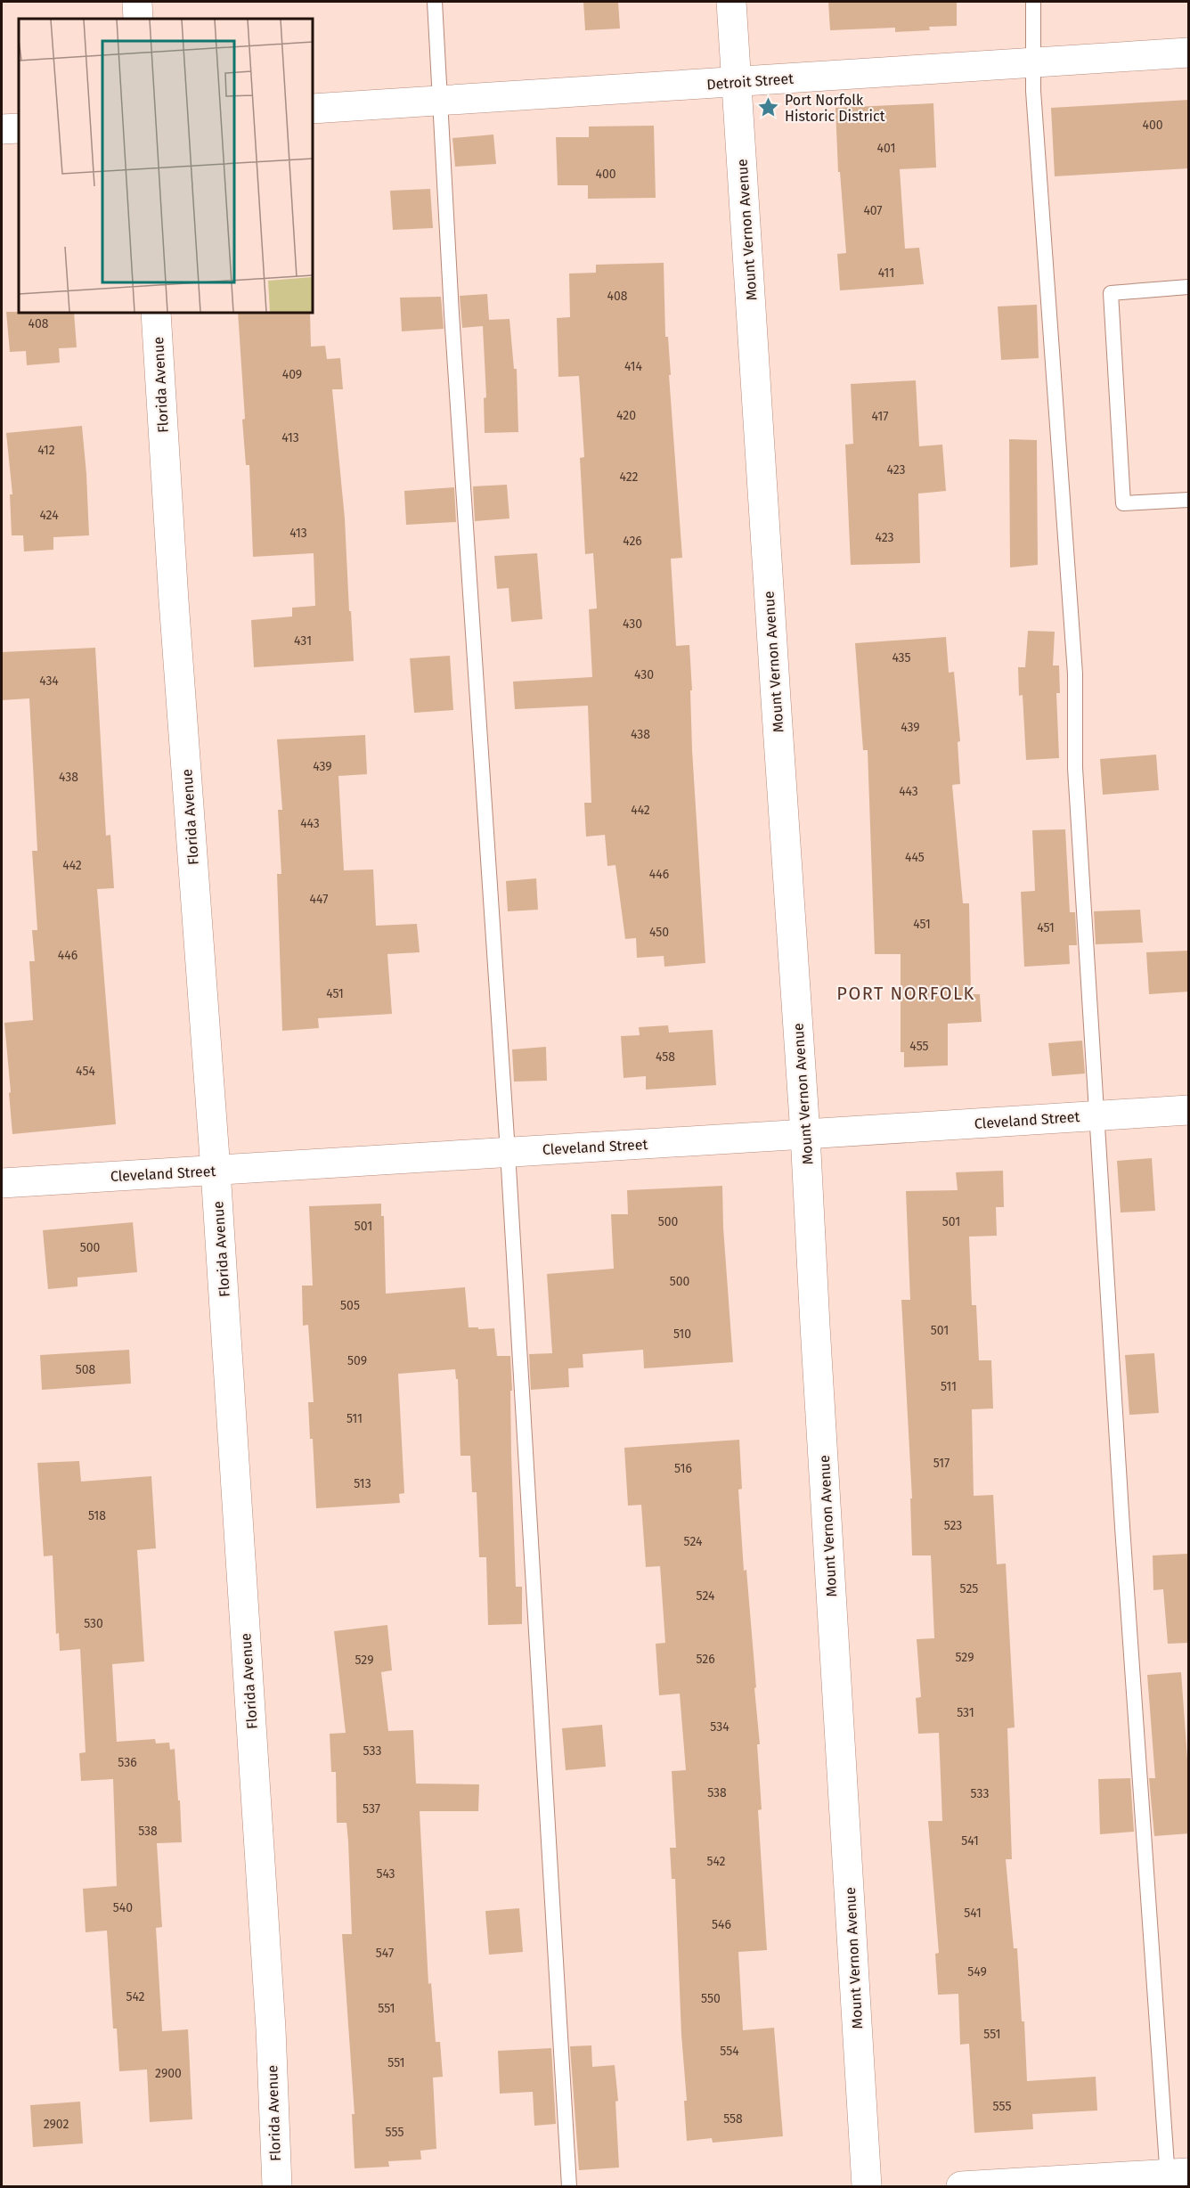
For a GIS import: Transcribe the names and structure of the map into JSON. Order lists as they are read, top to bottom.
{
  "streets": {
    "street": [
      "Detroit Street",
      "Mount Vernon Avenue",
      "Florida Avenue",
      "Cleveland Street"
    ]
  },
  "crossings": [
    ["Detroit Street", "Mount Vernon Avenue"],
    ["Mount Vernon Avenue", "Cleveland Street"],
    ["Florida Avenue", "Cleveland Street"]
  ],
  "districts": ["PORT NORFOLK"],
  "places": {
    "place": ["Port Norfolk Historic District"]
  },
  "house_numbers": [
    "400",
    "401",
    "400",
    "407",
    "411",
    "408",
    "408",
    "414",
    "409",
    "420",
    "417",
    "413",
    "412",
    "423",
    "422",
    "424",
    "413",
    "423",
    "426",
    "430",
    "431",
    "435",
    "430",
    "434",
    "439",
    "438",
    "439",
    "438",
    "443",
    "442",
    "443",
    "445",
    "442",
    "446",
    "447",
    "451",
    "451",
    "450",
    "446",
    "451",
    "455",
    "458",
    "454",
    "500",
    "501",
    "501",
    "500",
    "500",
    "505",
    "501",
    "510",
    "509",
    "508",
    "511",
    "511",
    "517",
    "516",
    "513",
    "518",
    "523",
    "524",
    "525",
    "524",
    "530",
    "529",
    "526",
    "529",
    "531",
    "534",
    "533",
    "536",
    "538",
    "533",
    "537",
    "538",
    "541",
    "542",
    "543",
    "540",
    "541",
    "546",
    "547",
    "549",
    "542",
    "550",
    "551",
    "551",
    "554",
    "551",
    "2900",
    "555",
    "558",
    "2902",
    "555"
  ]
}
